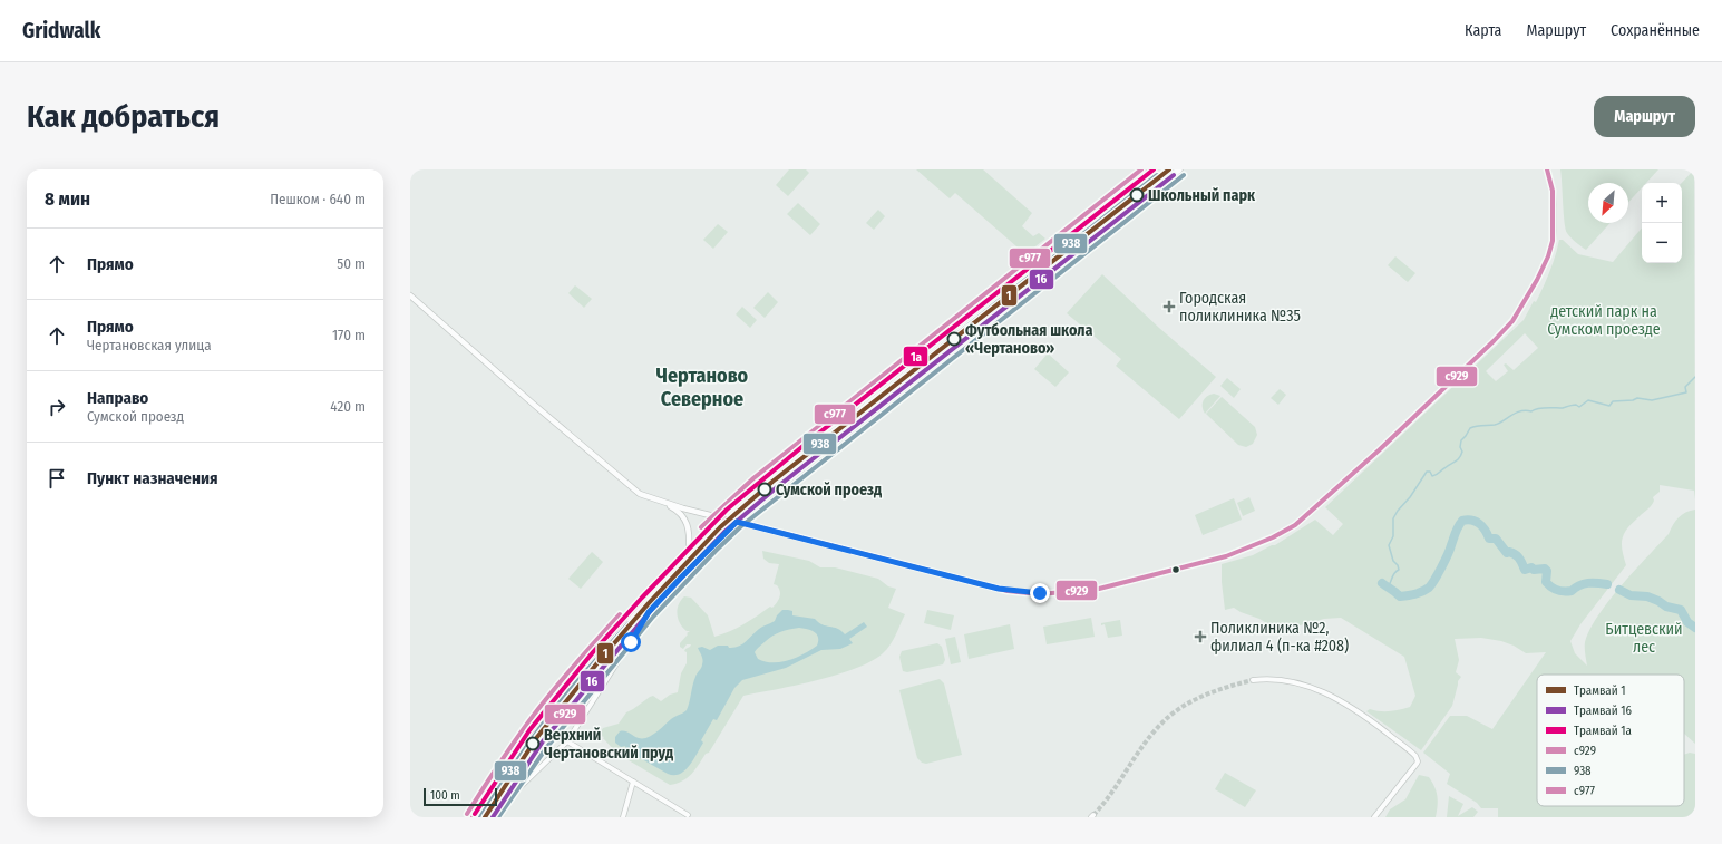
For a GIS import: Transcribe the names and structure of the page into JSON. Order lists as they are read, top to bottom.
{
  "districts": ["Чертаново Северное"],
  "parks": ["детский парк на Сумском проезде", "Битцевский лес"],
  "places": {
    "other": [
      "Школьный парк",
      "Футбольная школа «Чертаново»",
      "Сумской проезд",
      "Верхний Чертановский пруд"
    ],
    "health": ["Городская поликлиника №35", "Поликлиника №2, филиал 4 (п-ка #208)"]
  },
  "lines": [
    "tram line 1",
    "tram line 1а",
    "transit line с929",
    "transit line с977",
    "tram line 16",
    "transit line 938"
  ],
  "legend": [
    "Трамвай 1",
    "Трамвай 16",
    "Трамвай 1а",
    "с929",
    "938",
    "с977"
  ],
  "scale_bar": "100 m",
  "north": "bottom left",
  "page": {
    "header": "Gridwalk",
    "nav": ["Карта", "Маршрут", "Сохранённые"],
    "buttons": "Маршрут",
    "title": "Как добраться",
    "heading": ["8 мин", "Пешком · 640 m"],
    "map_buttons": ["+", "−"],
    "list": [
      ["Прямо", "50 m"],
      ["Прямо", "Чертановская улица", "170 m"],
      ["Направо", "Сумской проезд", "420 m"],
      "Пункт назначения"
    ],
    "scale": "100 m"
  }
}
